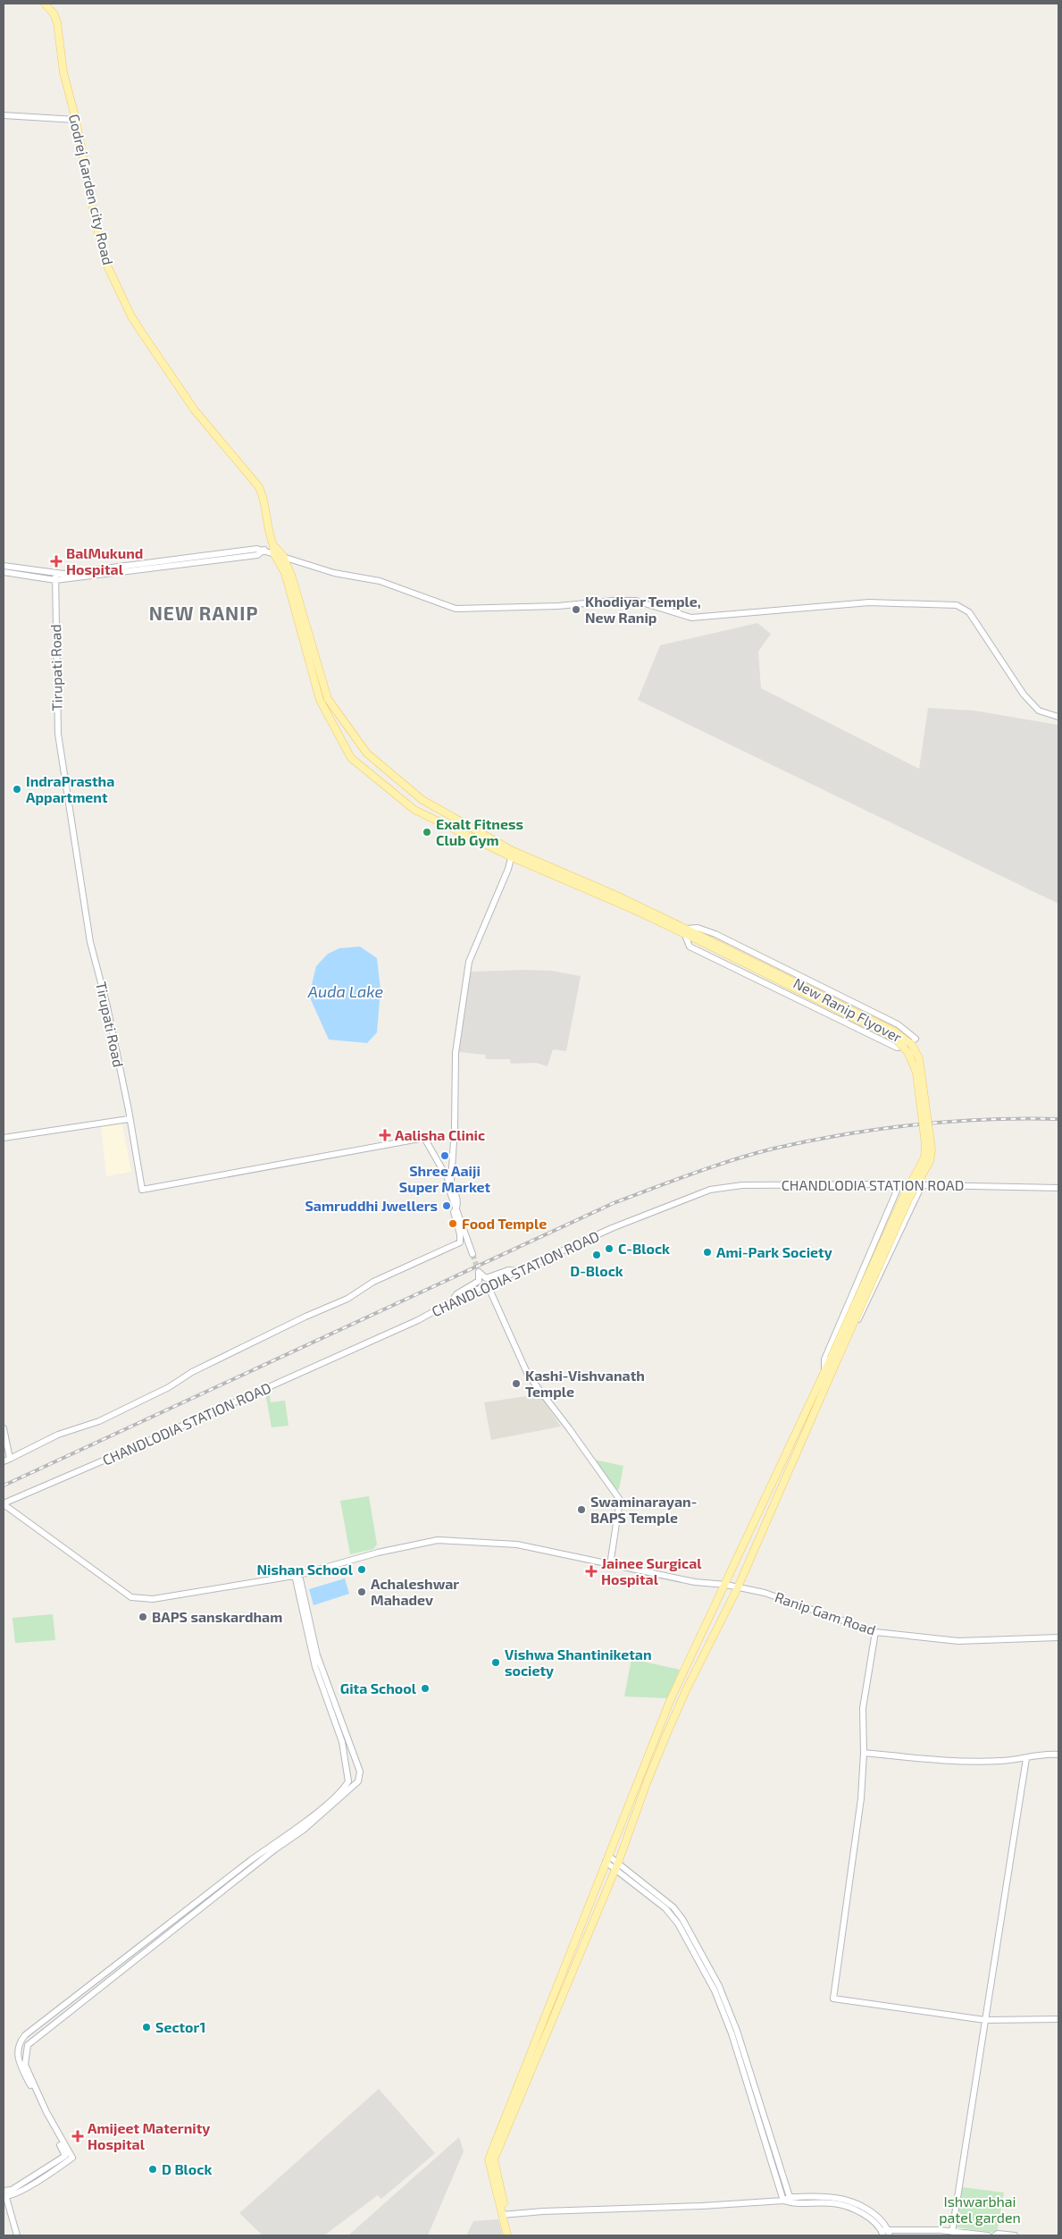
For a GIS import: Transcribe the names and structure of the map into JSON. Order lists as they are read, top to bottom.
{
  "streets": {
    "main road": ["Godrej Garden city Road", "New Ranip Flyover"],
    "street": ["Tirupati Road", "CHANDLODIA STATION ROAD", "Ranip Gam Road"]
  },
  "crossings": [
    ["New Ranip Flyover", "Ranip Gam Road"],
    ["CHANDLODIA STATION ROAD", "Ranip Gam Road"]
  ],
  "districts": ["NEW RANIP"],
  "water": ["Auda Lake"],
  "parks": ["Ishwarbhai patel garden"],
  "places": {
    "health": [
      "BalMukund Hospital",
      "Aalisha Clinic",
      "Jainee Surgical Hospital",
      "Amijeet Maternity Hospital"
    ],
    "other": [
      "Khodiyar Temple, New Ranip",
      "IndraPrastha Appartment",
      "Exalt Fitness Club Gym",
      "Shree Aaiji Super Market",
      "Samruddhi Jwellers",
      "Food Temple",
      "C-Block",
      "Ami-Park Society",
      "D-Block",
      "Kashi-Vishvanath Temple",
      "Swaminarayan- BAPS Temple",
      "Nishan School",
      "Achaleshwar Mahadev",
      "BAPS sanskardham",
      "Vishwa Shantiniketan society",
      "Gita School",
      "Sector1",
      "D Block"
    ]
  }
}
